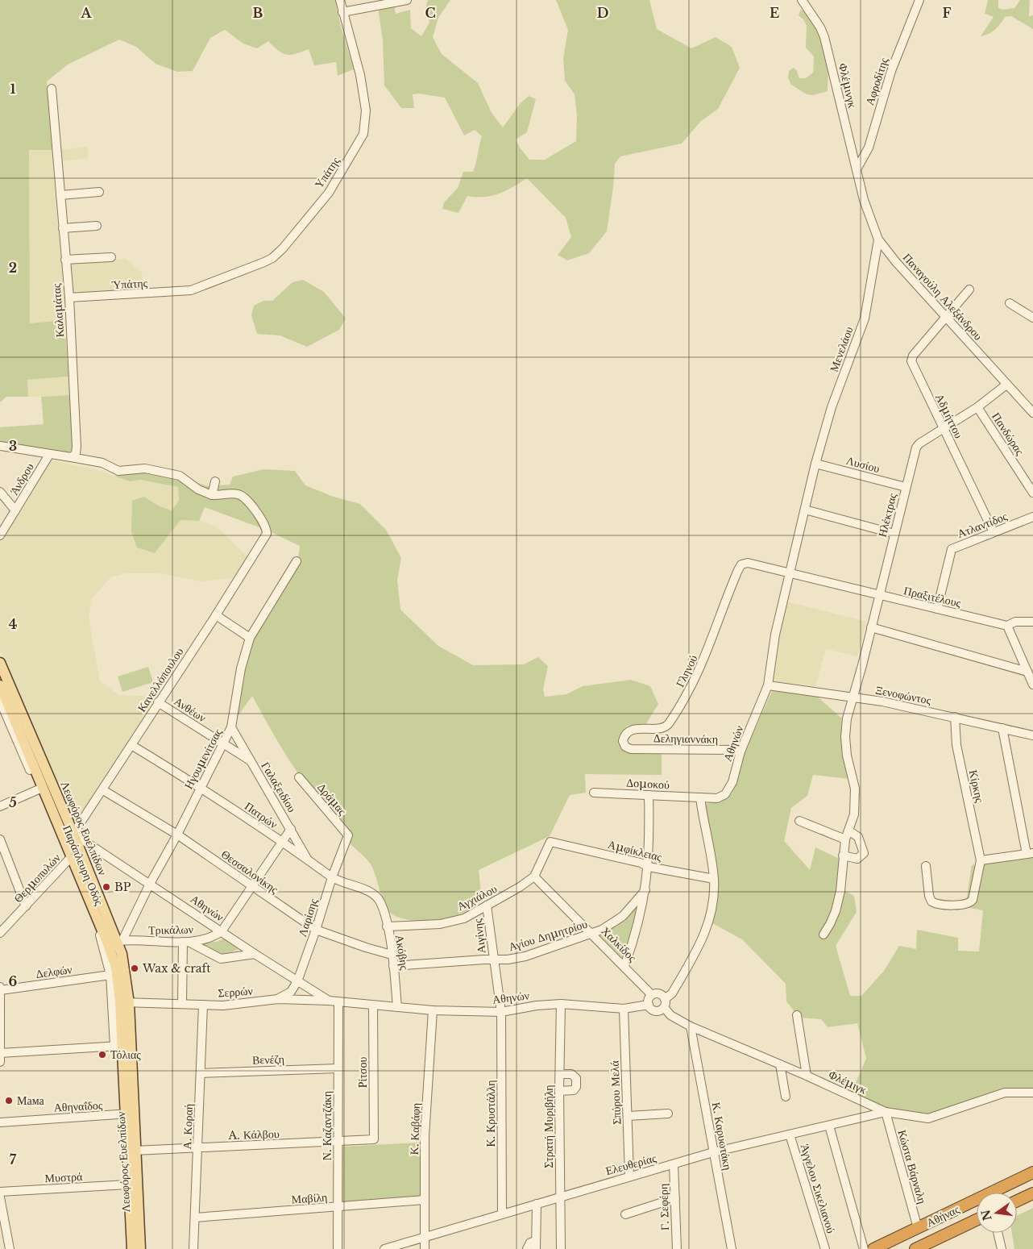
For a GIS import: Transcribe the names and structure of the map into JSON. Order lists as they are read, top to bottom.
{
  "streets": {
    "highway": ["Αθήνας"],
    "main road": ["Λεωφόρος Ευελπίδων"],
    "street": [
      "Αφροδίτης",
      "Φλέμινγκ",
      "Υπάτης",
      "Ύπάτης",
      "Παναγούλη Αλεξάνδρου",
      "Καλαμάτας",
      "Μενελάου",
      "Αδμήττου",
      "Πανδώρας",
      "Λυσίου",
      "Άνδρου",
      "Ηλέκτρας",
      "Ατλαντίδος",
      "Πραξιτέλους",
      "Γληνού",
      "Κανελλόπουλου",
      "Ξενοφώντος",
      "Ανθέων",
      "Δεληγιαννάκη",
      "Αθηνών",
      "Ηγουμενίτσας",
      "Δομοκού",
      "Κίρκης",
      "Γαλαξειδίου",
      "Δράμας",
      "Πατρών",
      "Αμφίκλειας",
      "Παράπλευρη Οδός",
      "Θεσσαλονίκης",
      "Θερμοπυλών",
      "Αγχιάλου",
      "Λαρίσης",
      "Τρικάλων",
      "Αγίου Δημητρίου",
      "Αιγίνης",
      "Χαλκίδος",
      "Ακόβης",
      "Δελφών",
      "Σερρών",
      "Βενέζη",
      "Ρίτσου",
      "Φλέμιγκ",
      "Σπύρου Μελά",
      "Αθηναΐδος",
      "Κ. Κρυστάλλη",
      "Ν. Καζαντζάκη",
      "Α. Κοραή",
      "Στρατή Μυριβήλη",
      "Κ. Καβάφη",
      "A. Κάλβου",
      "Κ. Καρυωτάκη",
      "Ελευθερίας",
      "Κώστα Βάρναλη",
      "Μυστρά",
      "Άγγελου Σικελιανού",
      "Μαβίλη",
      "Γ. Σεφέρη"
    ]
  },
  "crossings": [
    ["Αφροδίτης", "Φλέμινγκ"],
    ["Φλέμινγκ", "Παναγούλη Αλεξάνδρου"],
    ["Υπάτης", "Ύπάτης"],
    ["Ύπάτης", "Καλαμάτας"],
    ["Παναγούλη Αλεξάνδρου", "Μενελάου"],
    ["Παναγούλη Αλεξάνδρου", "Αδμήττου"],
    ["Παναγούλη Αλεξάνδρου", "Ηλέκτρας"],
    ["Μενελάου", "Λυσίου"],
    ["Μενελάου", "Αθηνών"],
    ["Αδμήττου", "Ηλέκτρας"],
    ["Αδμήττου", "Ατλαντίδος"],
    ["Πανδώρας", "Ηλέκτρας"],
    ["Λυσίου", "Ηλέκτρας"],
    ["Λυσίου", "Αθηνών"],
    ["Ηλέκτρας", "Πραξιτέλους"],
    ["Ηλέκτρας", "Ξενοφώντος"],
    ["Ατλαντίδος", "Πραξιτέλους"],
    ["Πραξιτέλους", "Γληνού"],
    ["Πραξιτέλους", "Αθηνών"],
    ["Γληνού", "Δεληγιαννάκη"],
    ["Κανελλόπουλου", "Ανθέων"],
    ["Κανελλόπουλου", "Αθηνών"],
    ["Κανελλόπουλου", "Πατρών"],
    ["Κανελλόπουλου", "Λεωφόρος Ευελπίδων"],
    ["Κανελλόπουλου", "Θεσσαλονίκης"],
    ["Ξενοφώντος", "Αθηνών"],
    ["Ξενοφώντος", "Κίρκης"],
    ["Ανθέων", "Ηγουμενίτσας"],
    ["Ανθέων", "Γαλαξειδίου"],
    ["Δεληγιαννάκη", "Αθηνών"],
    ["Αθηνών", "Ηγουμενίτσας"],
    ["Αθηνών", "Δομοκού"],
    ["Αθηνών", "Λεωφόρος Ευελπίδων"],
    ["Αθηνών", "Λαρίσης"],
    ["Αθηνών", "Τρικάλων"],
    ["Αθηνών", "Αιγίνης"],
    ["Αθηνών", "Χαλκίδος"],
    ["Αθηνών", "Ακόβης"],
    ["Αθηνών", "Σερρών"],
    ["Αθηνών", "Ρίτσου"],
    ["Αθηνών", "Φλέμιγκ"],
    ["Αθηνών", "Σπύρου Μελά"],
    ["Αθηνών", "Κ. Κρυστάλλη"],
    ["Αθηνών", "Στρατή Μυριβήλη"],
    ["Αθηνών", "Κ. Καβάφη"],
    ["Ηγουμενίτσας", "Γαλαξειδίου"],
    ["Ηγουμενίτσας", "Πατρών"],
    ["Ηγουμενίτσας", "Λεωφόρος Ευελπίδων"],
    ["Ηγουμενίτσας", "Θεσσαλονίκης"],
    ["Ηγουμενίτσας", "Τρικάλων"],
    ["Γαλαξειδίου", "Πατρών"],
    ["Δράμας", "Λαρίσης"],
    ["Πατρών", "Λαρίσης"],
    ["Πατρών", "Ακόβης"],
    ["Λεωφόρος Ευελπίδων", "Παράπλευρη Οδός"],
    ["Λεωφόρος Ευελπίδων", "Θερμοπυλών"],
    ["Λεωφόρος Ευελπίδων", "Τρικάλων"],
    ["Λεωφόρος Ευελπίδων", "Σερρών"],
    ["Λεωφόρος Ευελπίδων", "Αθηναΐδος"],
    ["Λεωφόρος Ευελπίδων", "A. Κάλβου"],
    ["Λεωφόρος Ευελπίδων", "Μυστρά"],
    ["Αμφίκλειας", "Αγχιάλου"],
    ["Παράπλευρη Οδός", "Θερμοπυλών"],
    ["Παράπλευρη Οδός", "Δελφών"],
    ["Θεσσαλονίκης", "Λαρίσης"],
    ["Θεσσαλονίκης", "Ακόβης"],
    ["Αγχιάλου", "Αιγίνης"],
    ["Αγχιάλου", "Χαλκίδος"],
    ["Αγχιάλου", "Ακόβης"],
    ["Λαρίσης", "Σερρών"],
    ["Αγίου Δημητρίου", "Αιγίνης"],
    ["Αγίου Δημητρίου", "Χαλκίδος"],
    ["Αγίου Δημητρίου", "Ακόβης"],
    ["Αιγίνης", "Κ. Κρυστάλλη"],
    ["Χαλκίδος", "Φλέμιγκ"],
    ["Σερρών", "Ν. Καζαντζάκη"],
    ["Σερρών", "Α. Κοραή"],
    ["Βενέζη", "Ν. Καζαντζάκη"],
    ["Βενέζη", "Α. Κοραή"],
    ["Ρίτσου", "A. Κάλβου"],
    ["Φλέμιγκ", "Κ. Καρυωτάκη"],
    ["Φλέμιγκ", "Ελευθερίας"],
    ["Φλέμιγκ", "Κώστα Βάρναλη"],
    ["Σπύρου Μελά", "Ελευθερίας"],
    ["Κ. Κρυστάλλη", "Ελευθερίας"],
    ["Ν. Καζαντζάκη", "A. Κάλβου"],
    ["Ν. Καζαντζάκη", "Μαβίλη"],
    ["Α. Κοραή", "A. Κάλβου"],
    ["Α. Κοραή", "Μαβίλη"],
    ["Στρατή Μυριβήλη", "Ελευθερίας"],
    ["Κ. Καβάφη", "Ελευθερίας"],
    ["Κ. Καβάφη", "Μαβίλη"],
    ["Κ. Καρυωτάκη", "Ελευθερίας"],
    ["Ελευθερίας", "Κώστα Βάρναλη"],
    ["Ελευθερίας", "Άγγελου Σικελιανού"],
    ["Ελευθερίας", "Γ. Σεφέρη"],
    ["Κώστα Βάρναλη", "Αθήνας"]
  ],
  "places": [
    "BP",
    "Wax & craft",
    "Τόλιας",
    "Мама"
  ],
  "north": "left",
  "grid": {
    "columns": [
      "A",
      "B",
      "C",
      "D",
      "E",
      "F"
    ],
    "rows": [
      "1",
      "2",
      "3",
      "4",
      "5",
      "6",
      "7"
    ]
  }
}
